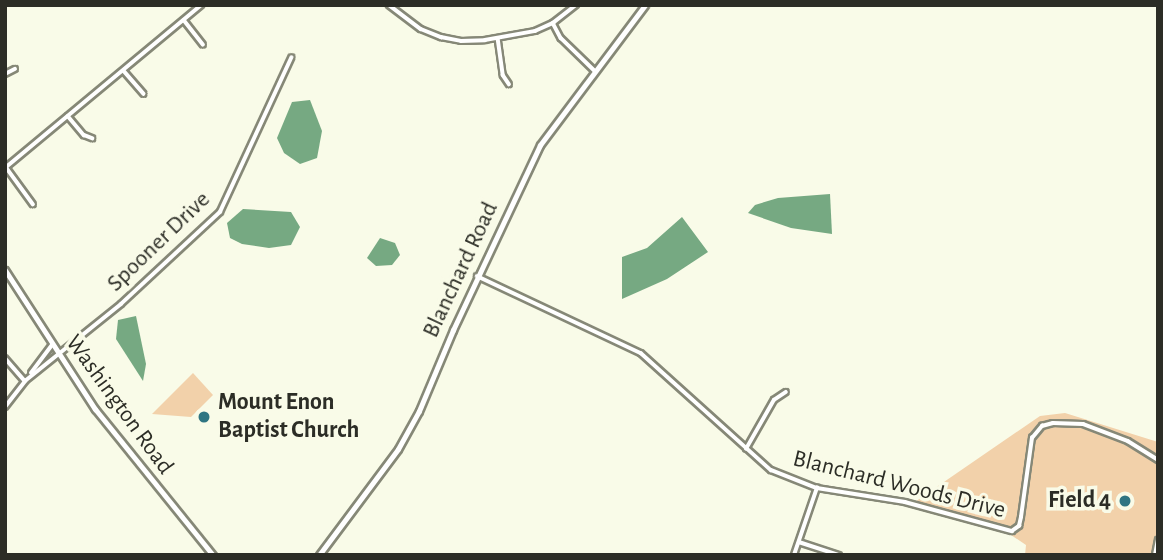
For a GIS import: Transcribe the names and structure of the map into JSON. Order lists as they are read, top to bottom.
{
  "streets": {
    "street": [
      "Spooner Drive",
      "Blanchard Road",
      "Washington Road",
      "Blanchard Woods Drive"
    ]
  },
  "crossings": [
    ["Spooner Drive", "Washington Road"],
    ["Blanchard Road", "Blanchard Woods Drive"]
  ],
  "places": ["Mount Enon Baptist Church", "Field 4"]
}
